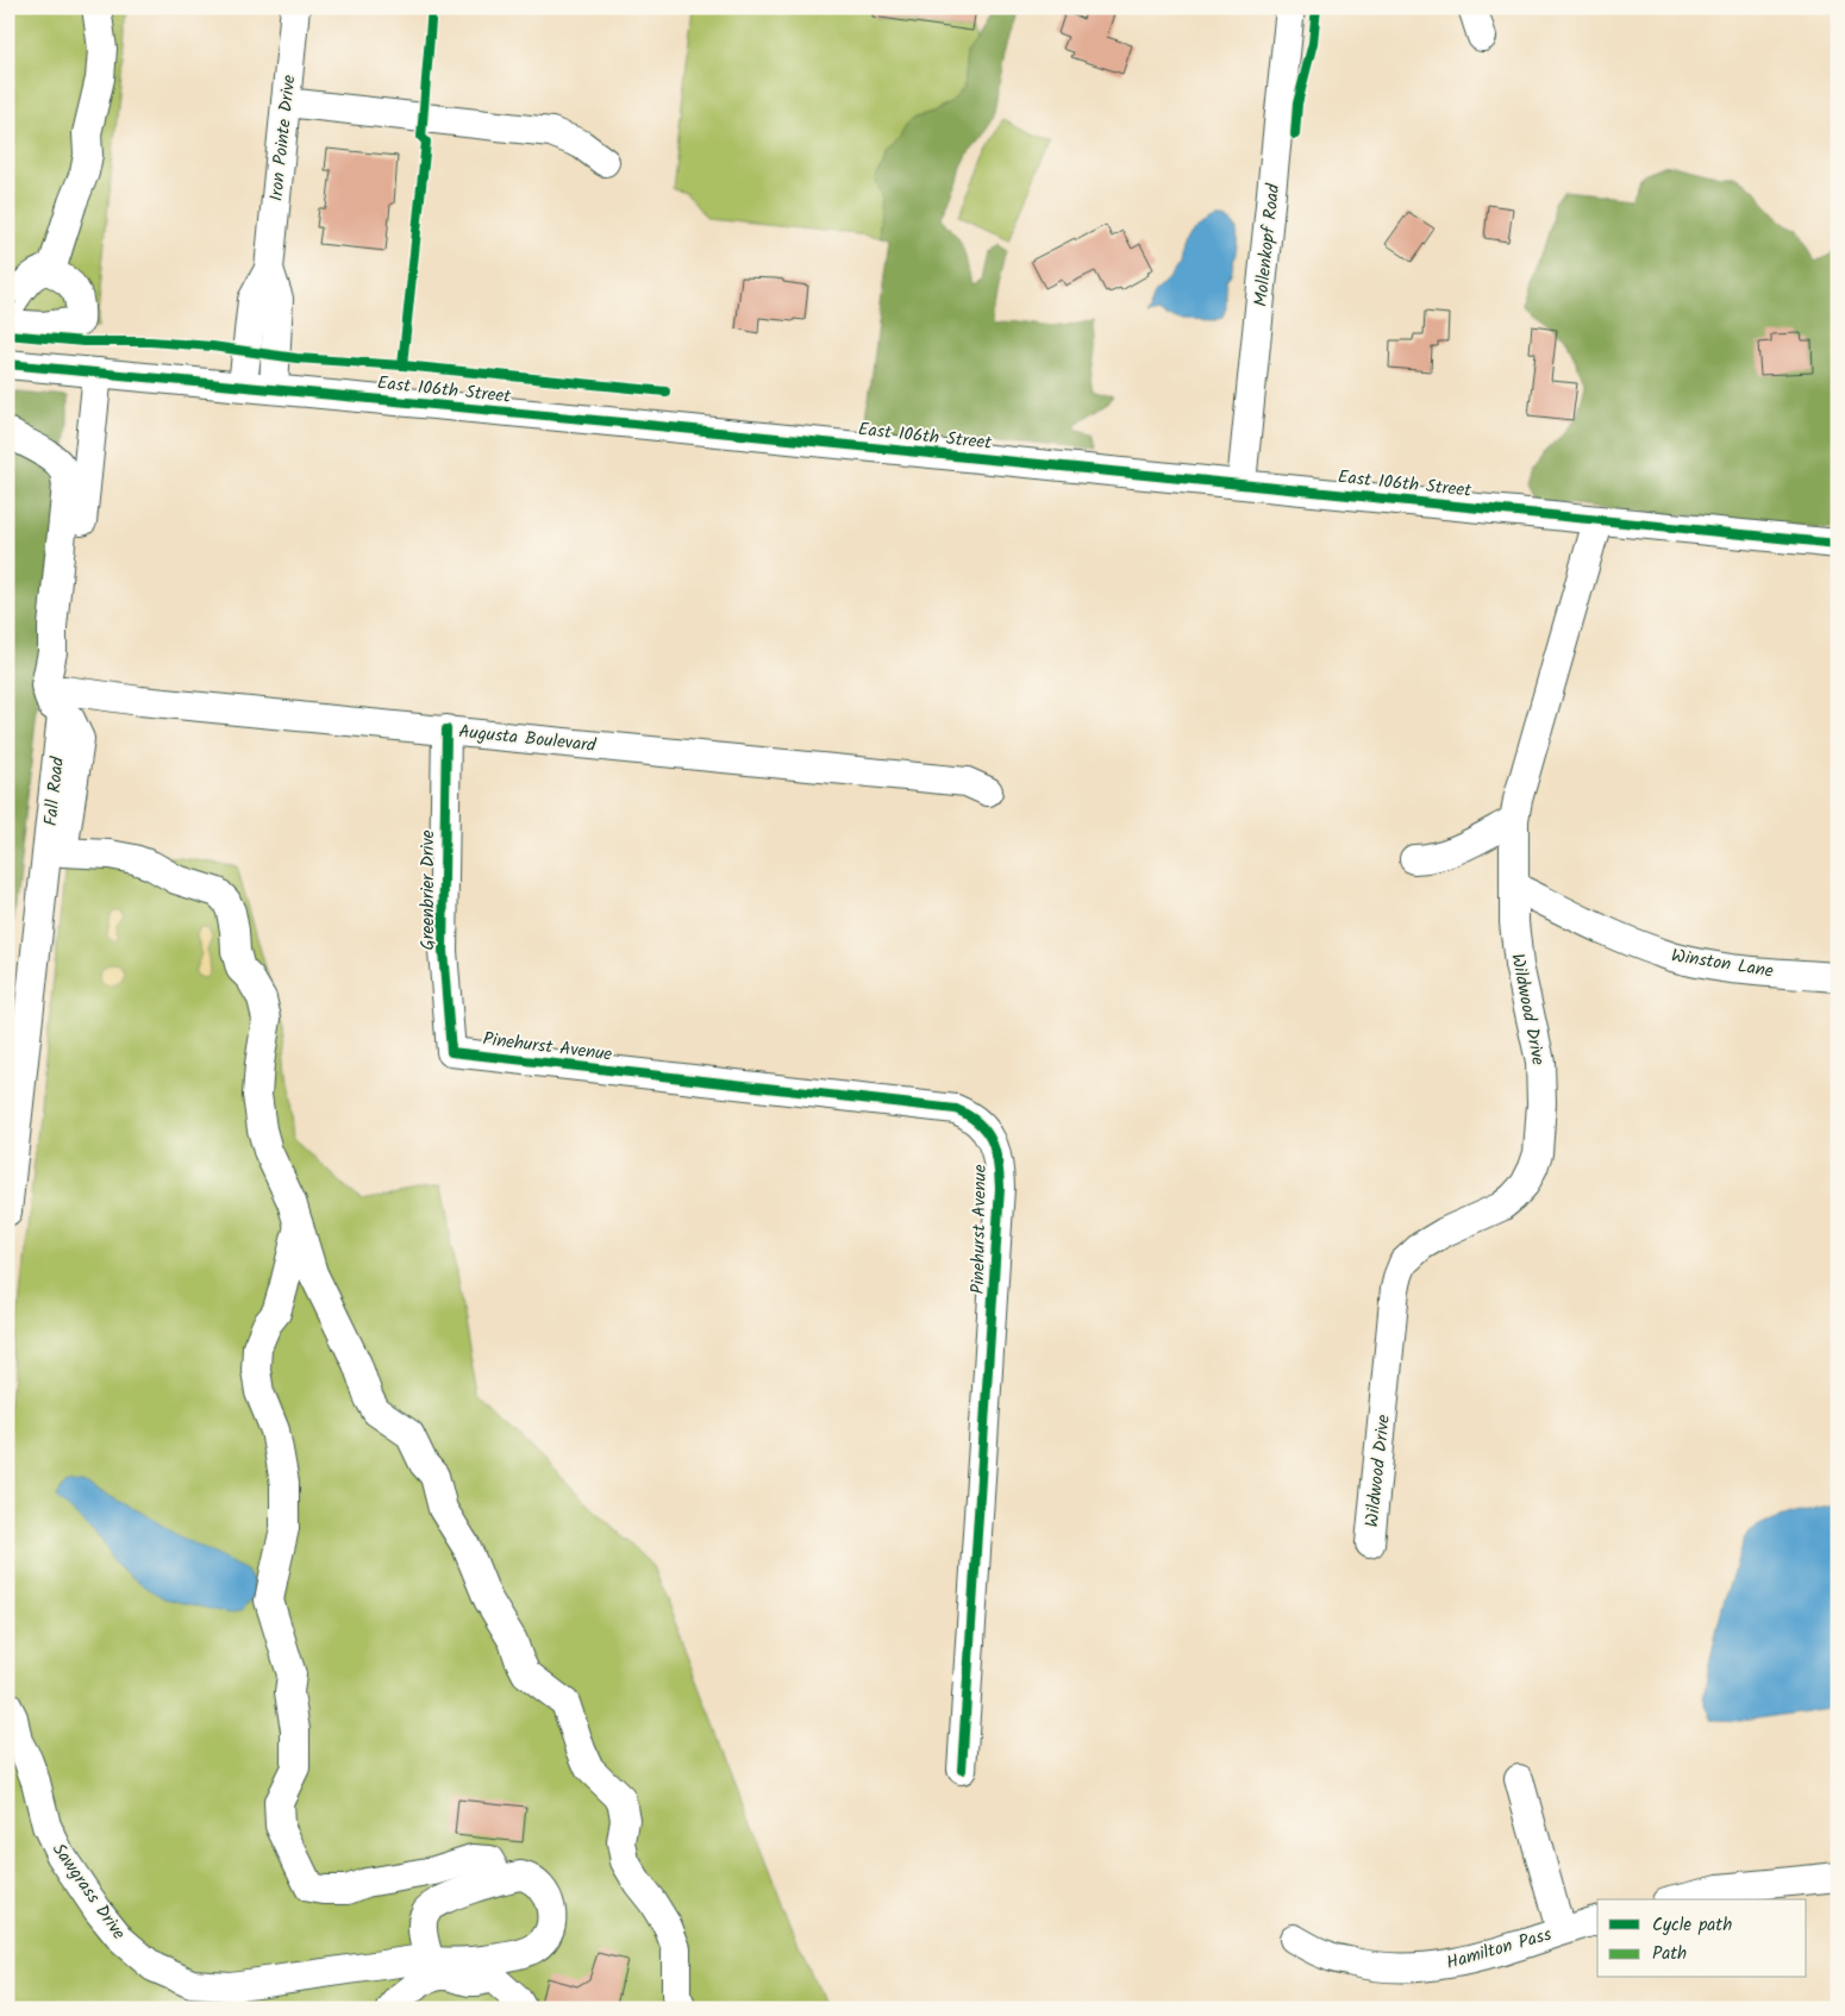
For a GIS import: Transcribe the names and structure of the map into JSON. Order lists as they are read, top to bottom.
{
  "streets": {
    "street": [
      "Iron Pointe Drive",
      "Mollenkopf Road",
      "East 106th Street",
      "Augusta Boulevard",
      "Fall Road",
      "Greenbrier Drive",
      "Winston Lane",
      "Wildwood Drive",
      "Pinehurst Avenue",
      "Sawgrass Drive",
      "Hamilton Pass"
    ]
  },
  "crossings": [
    ["Iron Pointe Drive", "East 106th Street"],
    ["Mollenkopf Road", "East 106th Street"],
    ["East 106th Street", "Fall Road"],
    ["East 106th Street", "Wildwood Drive"],
    ["Augusta Boulevard", "Fall Road"],
    ["Augusta Boulevard", "Greenbrier Drive"],
    ["Greenbrier Drive", "Pinehurst Avenue"],
    ["Winston Lane", "Wildwood Drive"]
  ],
  "legend": ["Cycle path", "Path"]
}
